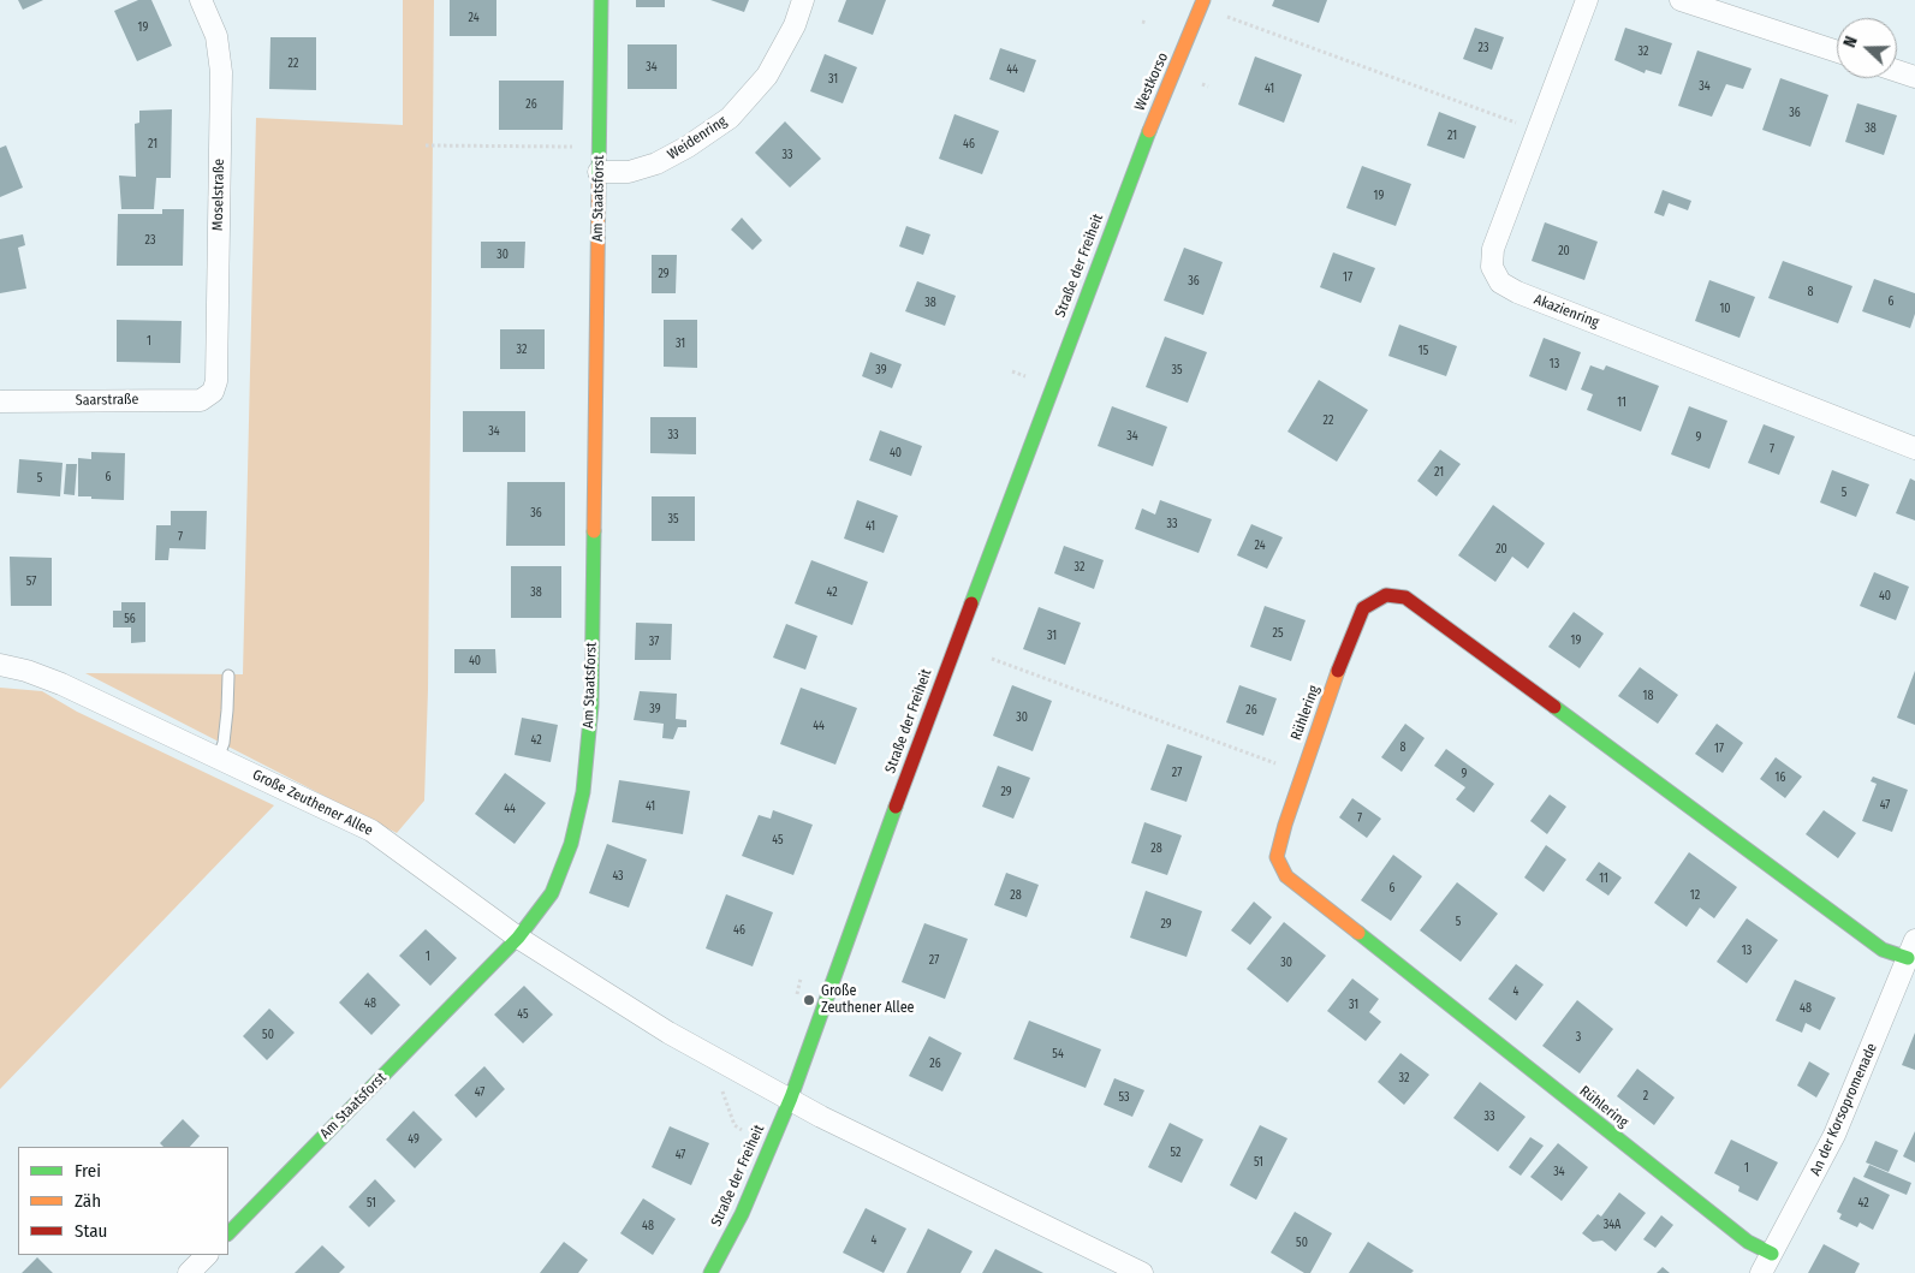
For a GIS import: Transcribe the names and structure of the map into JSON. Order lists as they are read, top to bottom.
{
  "streets": {
    "street": [
      "Westkorso",
      "Weidenring",
      "Moselstraße",
      "Am Staatsforst",
      "Straße der Freiheit",
      "Akazienring",
      "Saarstraße",
      "Rühlering",
      "Große Zeuthener Allee",
      "An der Korsopromenade"
    ]
  },
  "crossings": [
    ["Westkorso", "Straße der Freiheit"],
    ["Weidenring", "Am Staatsforst"],
    ["Moselstraße", "Saarstraße"],
    ["Am Staatsforst", "Große Zeuthener Allee"],
    ["Straße der Freiheit", "Große Zeuthener Allee"],
    ["Rühlering", "An der Korsopromenade"]
  ],
  "places": ["Große Zeuthener Allee"],
  "house_numbers": [
    "24",
    "19",
    "23",
    "32",
    "22",
    "34",
    "44",
    "31",
    "34",
    "41",
    "26",
    "36",
    "38",
    "21",
    "21",
    "46",
    "33",
    "19",
    "23",
    "20",
    "30",
    "29",
    "17",
    "36",
    "8",
    "6",
    "38",
    "10",
    "1",
    "31",
    "32",
    "15",
    "13",
    "39",
    "35",
    "11",
    "22",
    "34",
    "33",
    "34",
    "9",
    "7",
    "40",
    "21",
    "6",
    "5",
    "5",
    "36",
    "35",
    "33",
    "41",
    "7",
    "24",
    "20",
    "32",
    "57",
    "38",
    "42",
    "40",
    "56",
    "25",
    "31",
    "19",
    "37",
    "40",
    "18",
    "39",
    "26",
    "30",
    "44",
    "42",
    "8",
    "17",
    "27",
    "9",
    "16",
    "29",
    "47",
    "41",
    "44",
    "7",
    "45",
    "28",
    "43",
    "11",
    "6",
    "28",
    "12",
    "5",
    "29",
    "46",
    "13",
    "1",
    "27",
    "30",
    "4",
    "48",
    "31",
    "48",
    "45",
    "50",
    "3",
    "54",
    "26",
    "32",
    "47",
    "2",
    "53",
    "33",
    "49",
    "52",
    "47",
    "51",
    "1",
    "34",
    "51",
    "42",
    "34A",
    "48",
    "4",
    "50"
  ],
  "legend": ["Frei", "Zäh", "Stau"],
  "north": "left"
}
